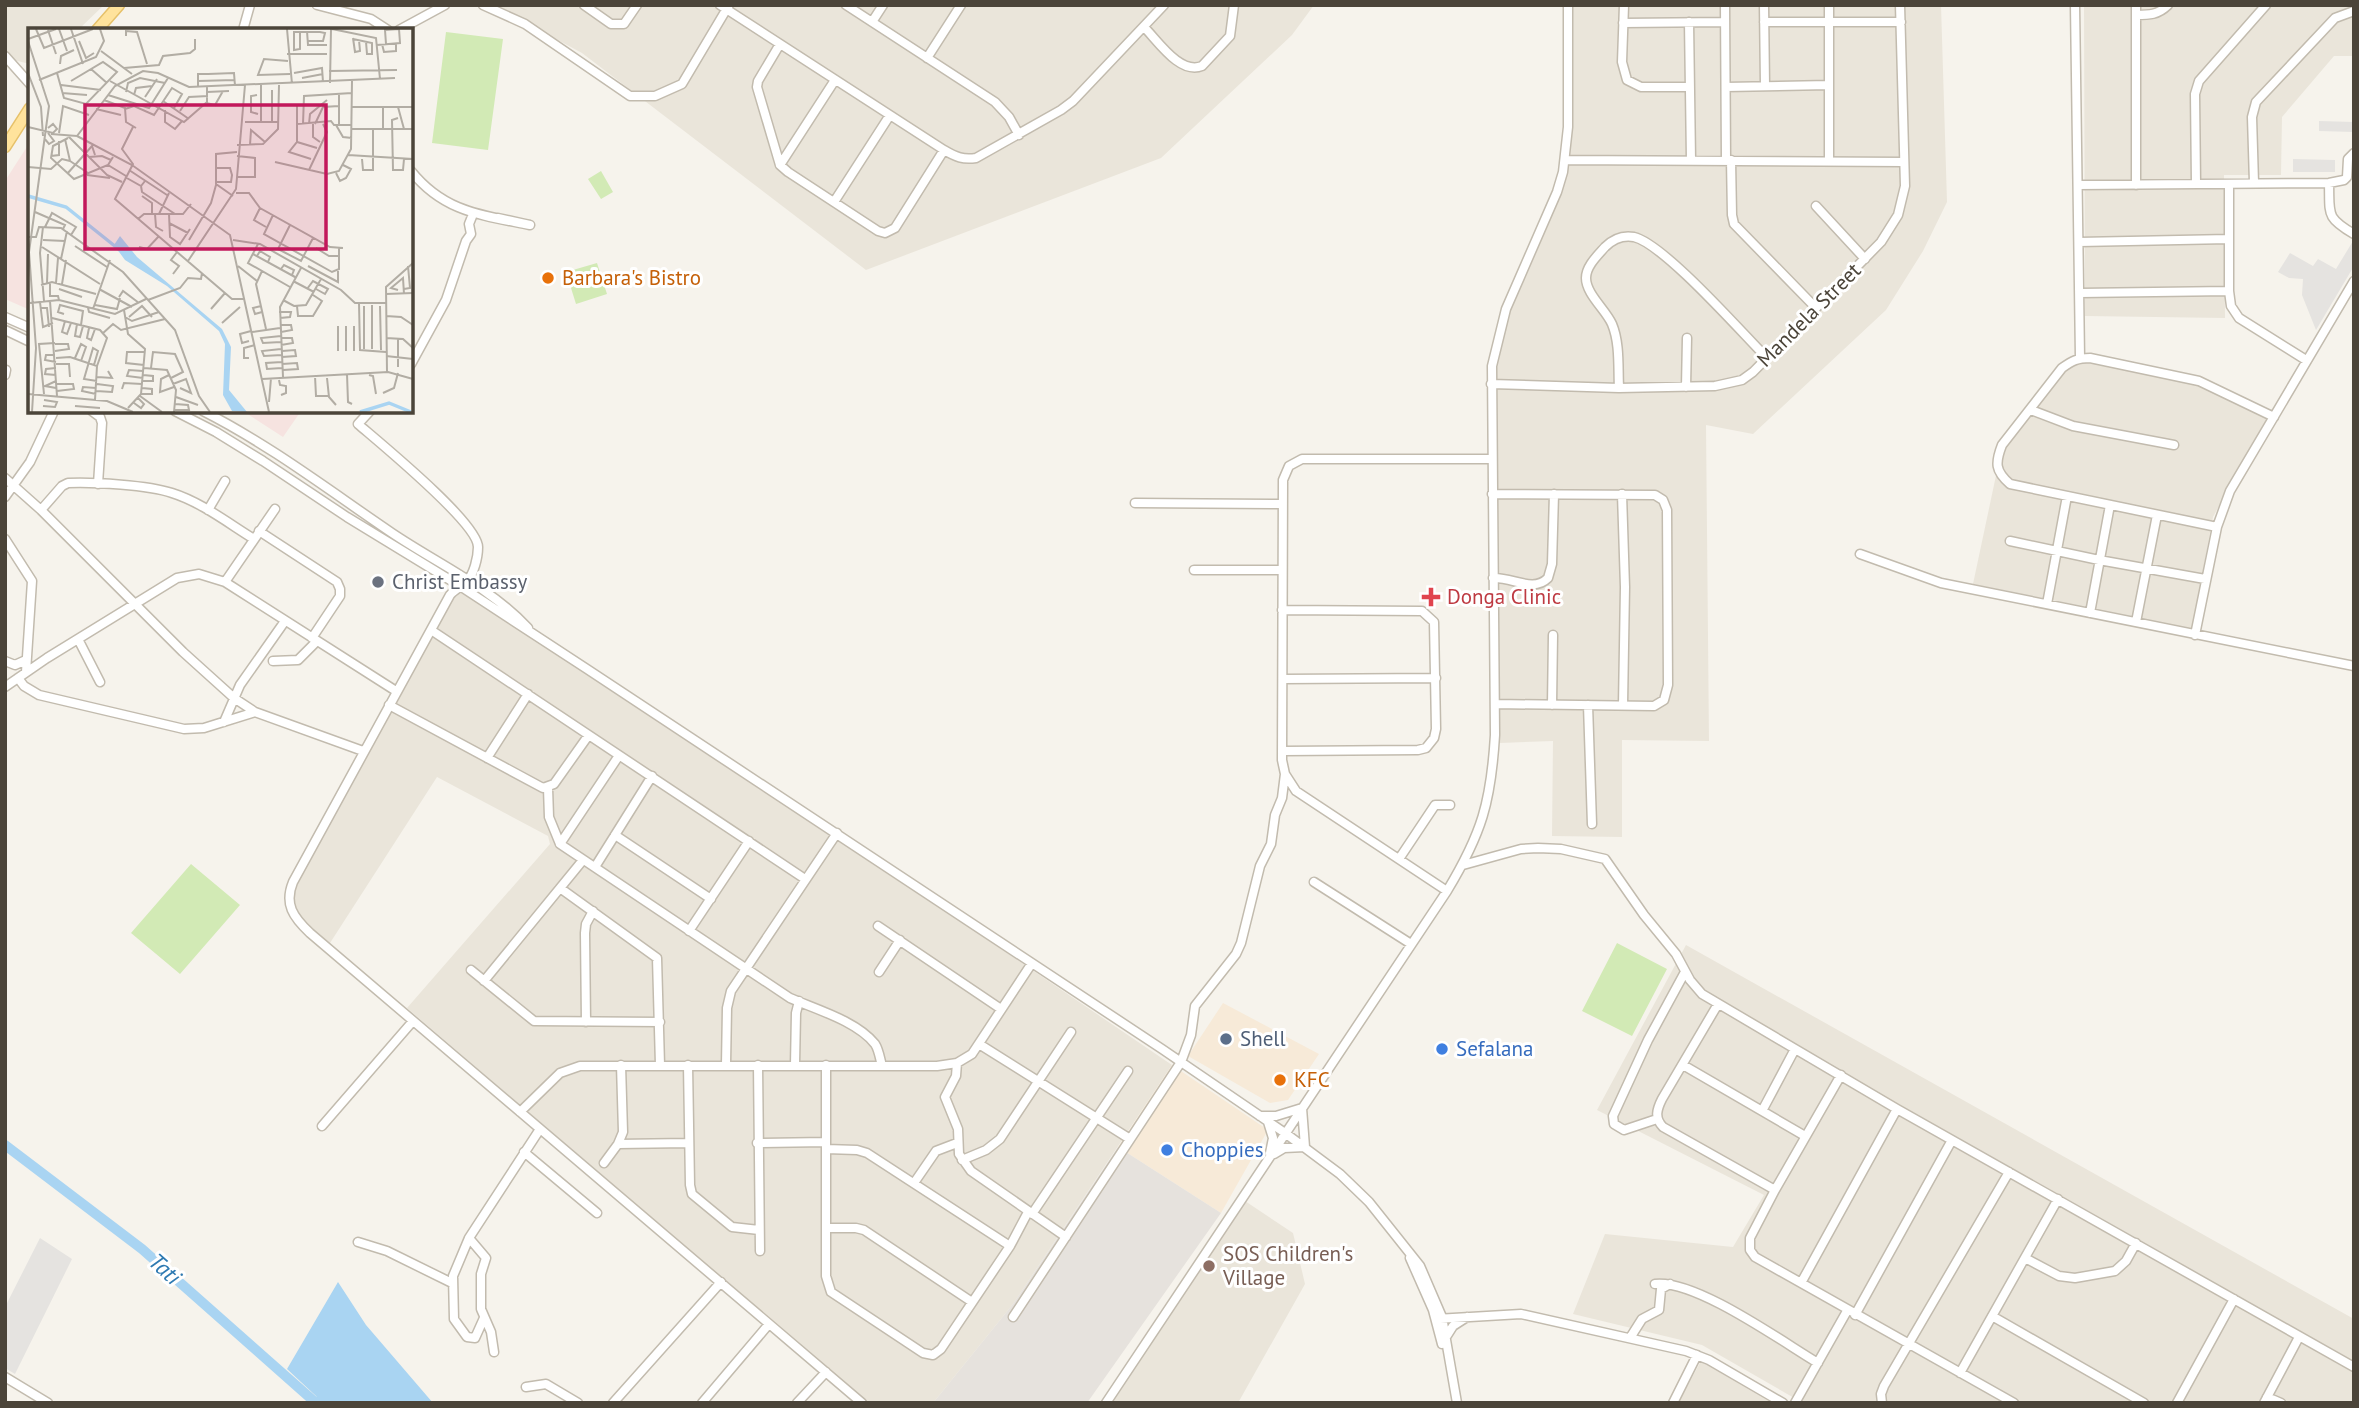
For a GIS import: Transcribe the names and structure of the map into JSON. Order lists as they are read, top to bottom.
{
  "streets": {
    "street": ["Mandela Street"]
  },
  "water": ["Tati"],
  "places": {
    "other": [
      "Barbara's Bistro",
      "Christ Embassy",
      "Shell",
      "Sefalana",
      "KFC",
      "Choppies",
      "SOS Children's Village"
    ],
    "health": ["Donga Clinic"]
  }
}
